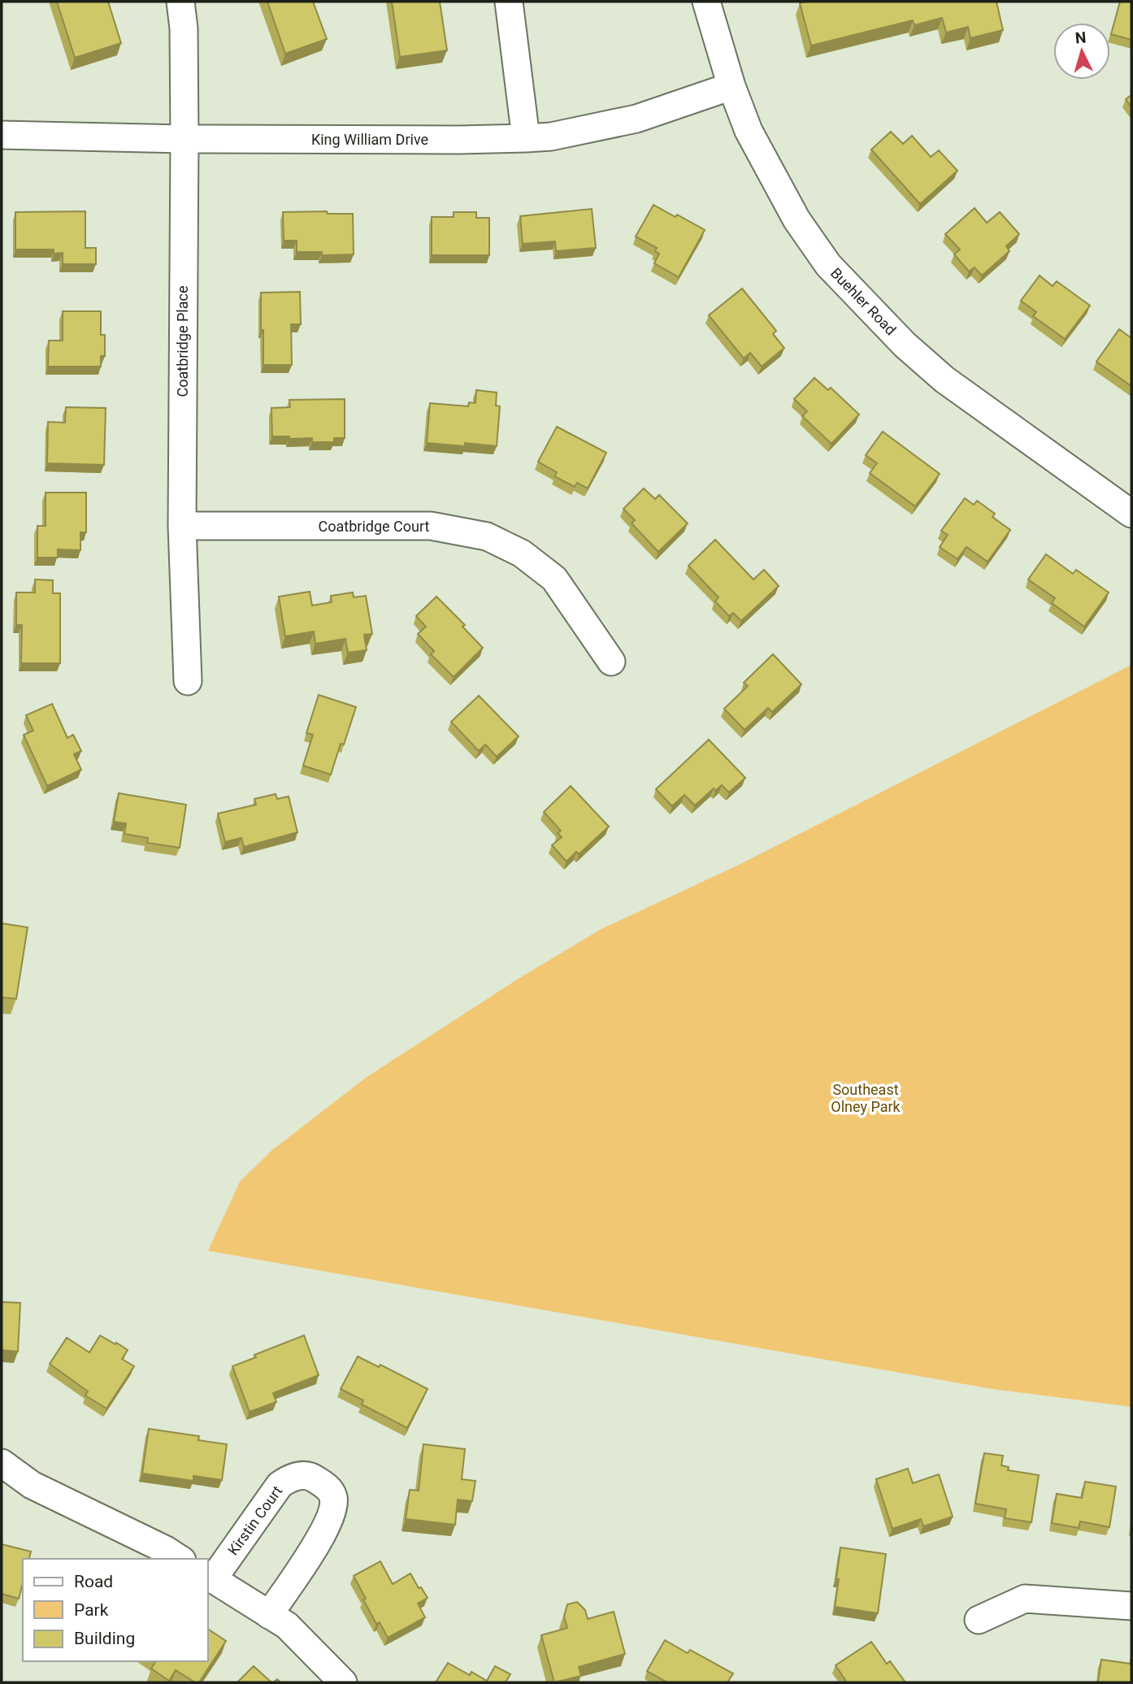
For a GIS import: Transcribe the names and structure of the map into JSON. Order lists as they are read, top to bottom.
{
  "streets": {
    "street": [
      "King William Drive",
      "Buehler Road",
      "Coatbridge Place",
      "Coatbridge Court",
      "Kirstin Court"
    ]
  },
  "crossings": [
    ["King William Drive", "Buehler Road"],
    ["King William Drive", "Coatbridge Place"],
    ["Coatbridge Place", "Coatbridge Court"]
  ],
  "parks": ["Southeast Olney Park"],
  "legend": ["Road", "Park", "Building"],
  "north": "top"
}
